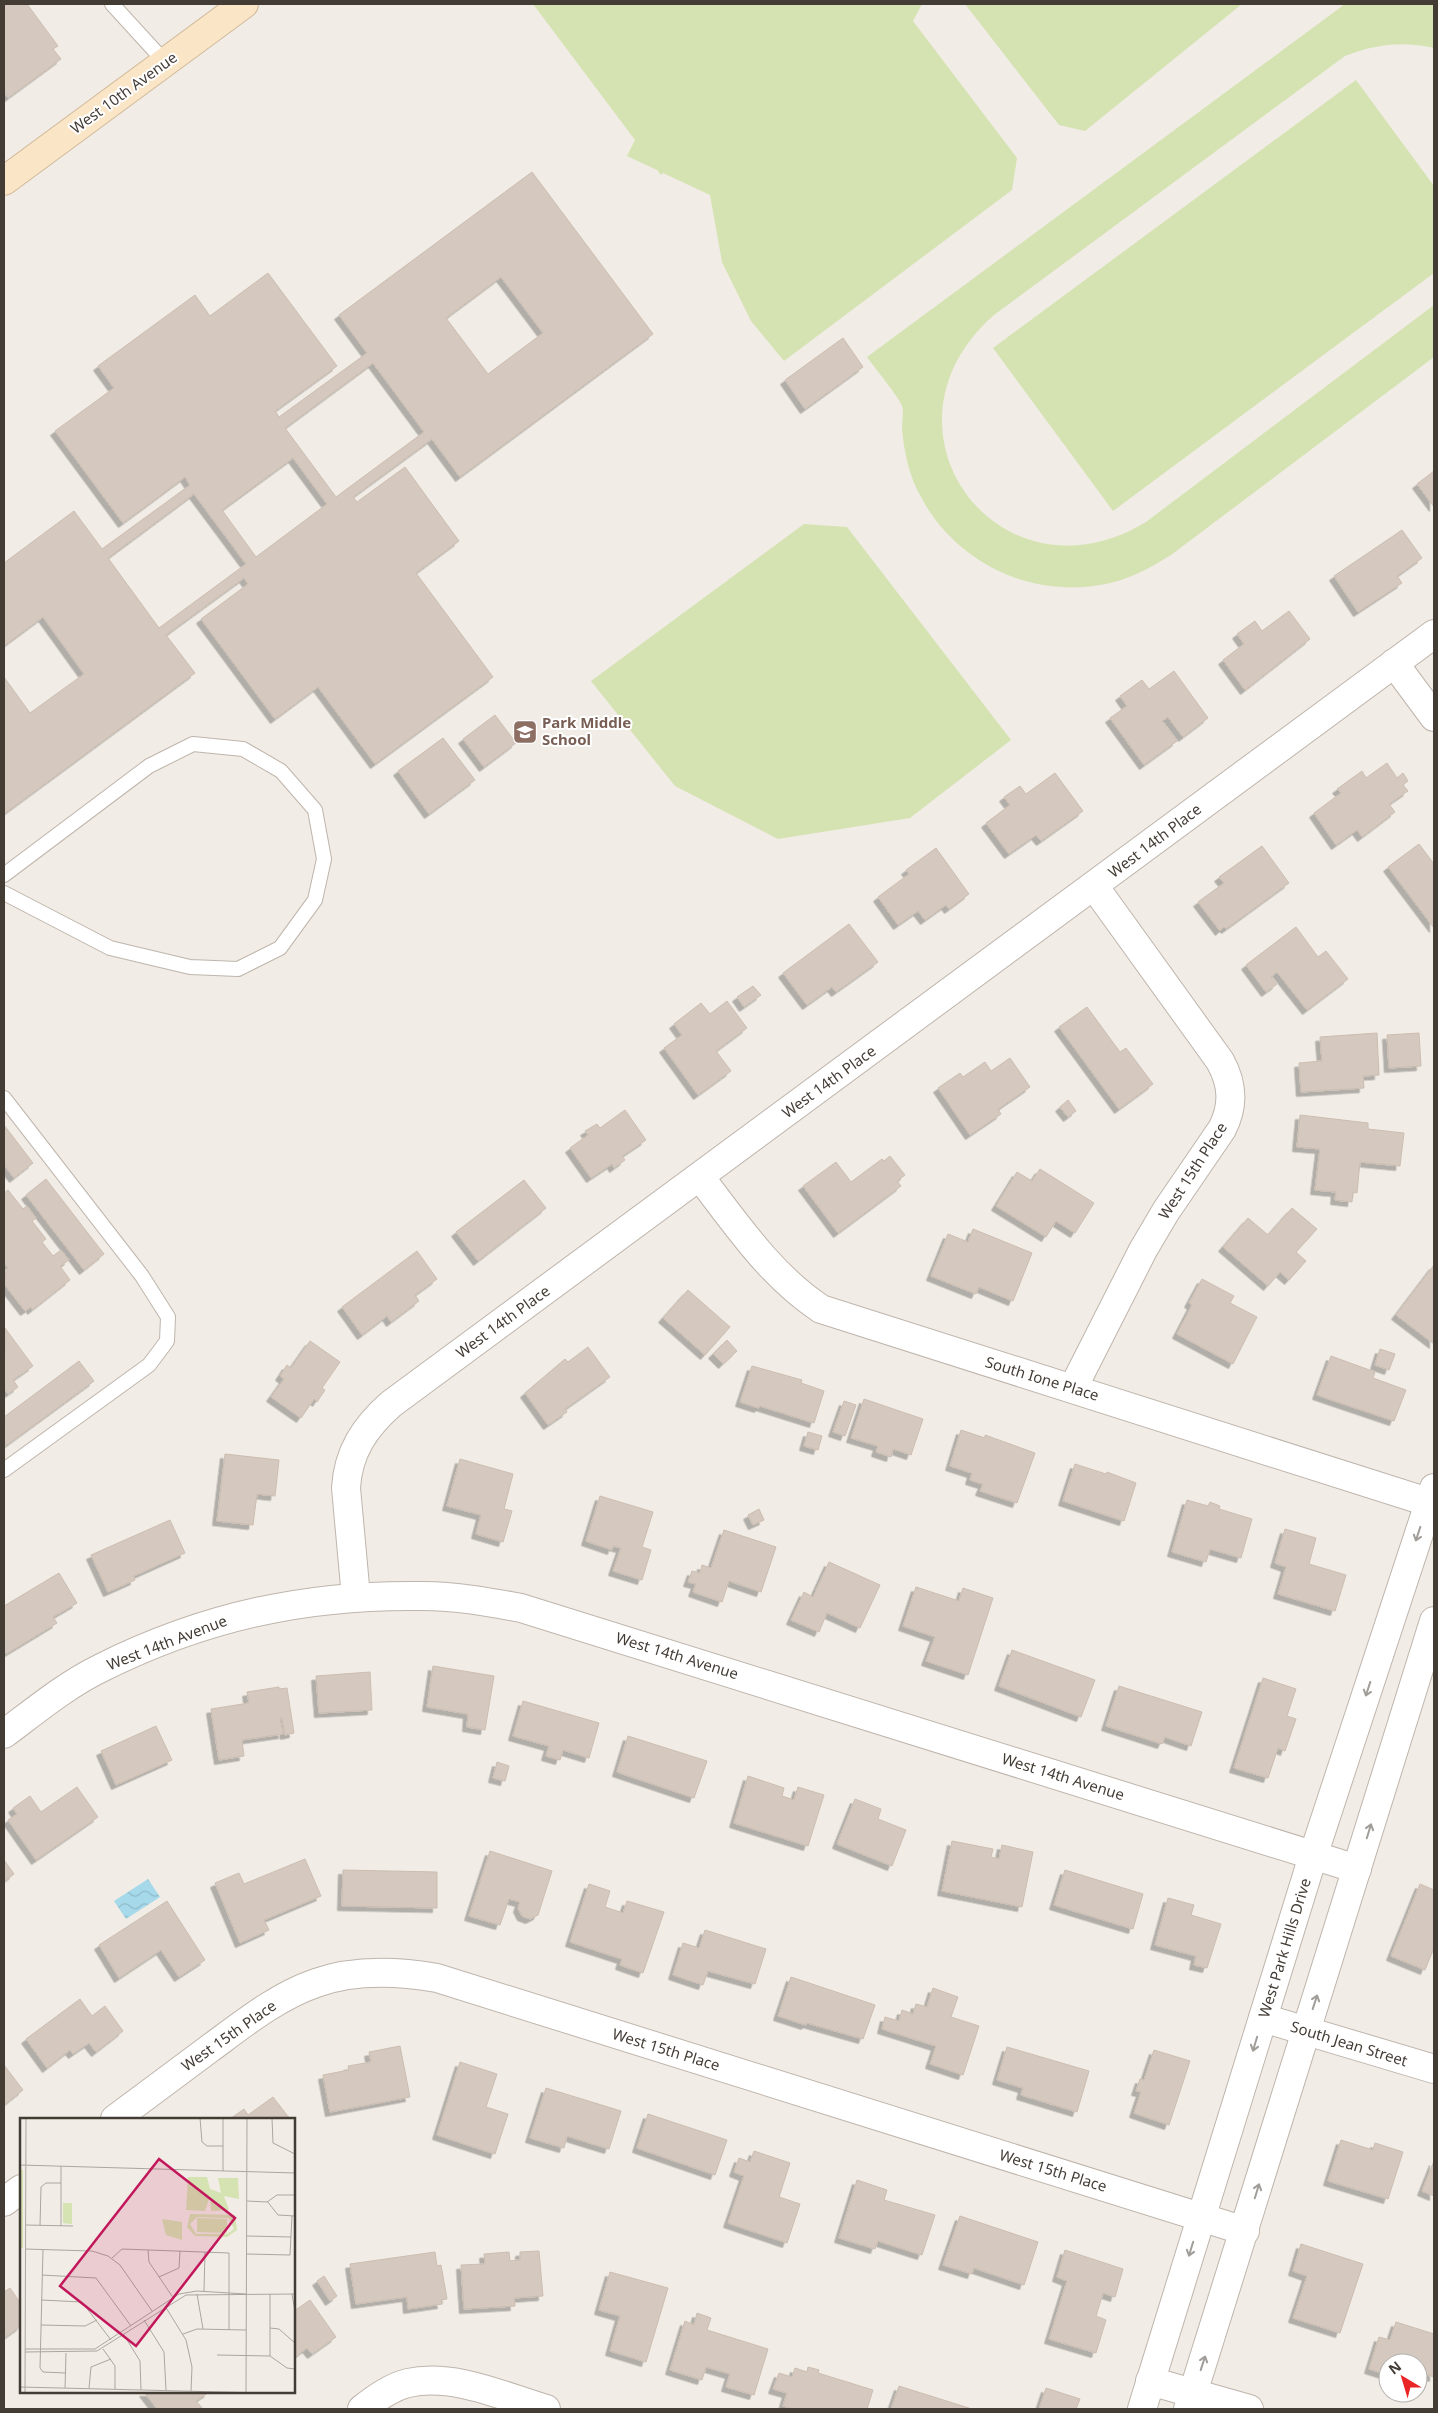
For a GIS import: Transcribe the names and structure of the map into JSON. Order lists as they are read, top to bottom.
{
  "streets": {
    "main road": ["West 10th Avenue"],
    "street": [
      "West 14th Place",
      "West 15th Place",
      "South Ione Place",
      "West 14th Avenue",
      "West Park Hills Drive",
      "South Jean Street"
    ]
  },
  "crossings": [
    ["West 14th Place", "West 15th Place"],
    ["West 14th Place", "South Ione Place"],
    ["West 14th Place", "West 14th Avenue"],
    ["West 15th Place", "South Ione Place"],
    ["West 15th Place", "West Park Hills Drive"],
    ["South Ione Place", "West Park Hills Drive"],
    ["West 14th Avenue", "West Park Hills Drive"],
    ["West Park Hills Drive", "South Jean Street"]
  ],
  "places": {
    "school or university": ["Park Middle School"]
  },
  "north": "top left"
}
